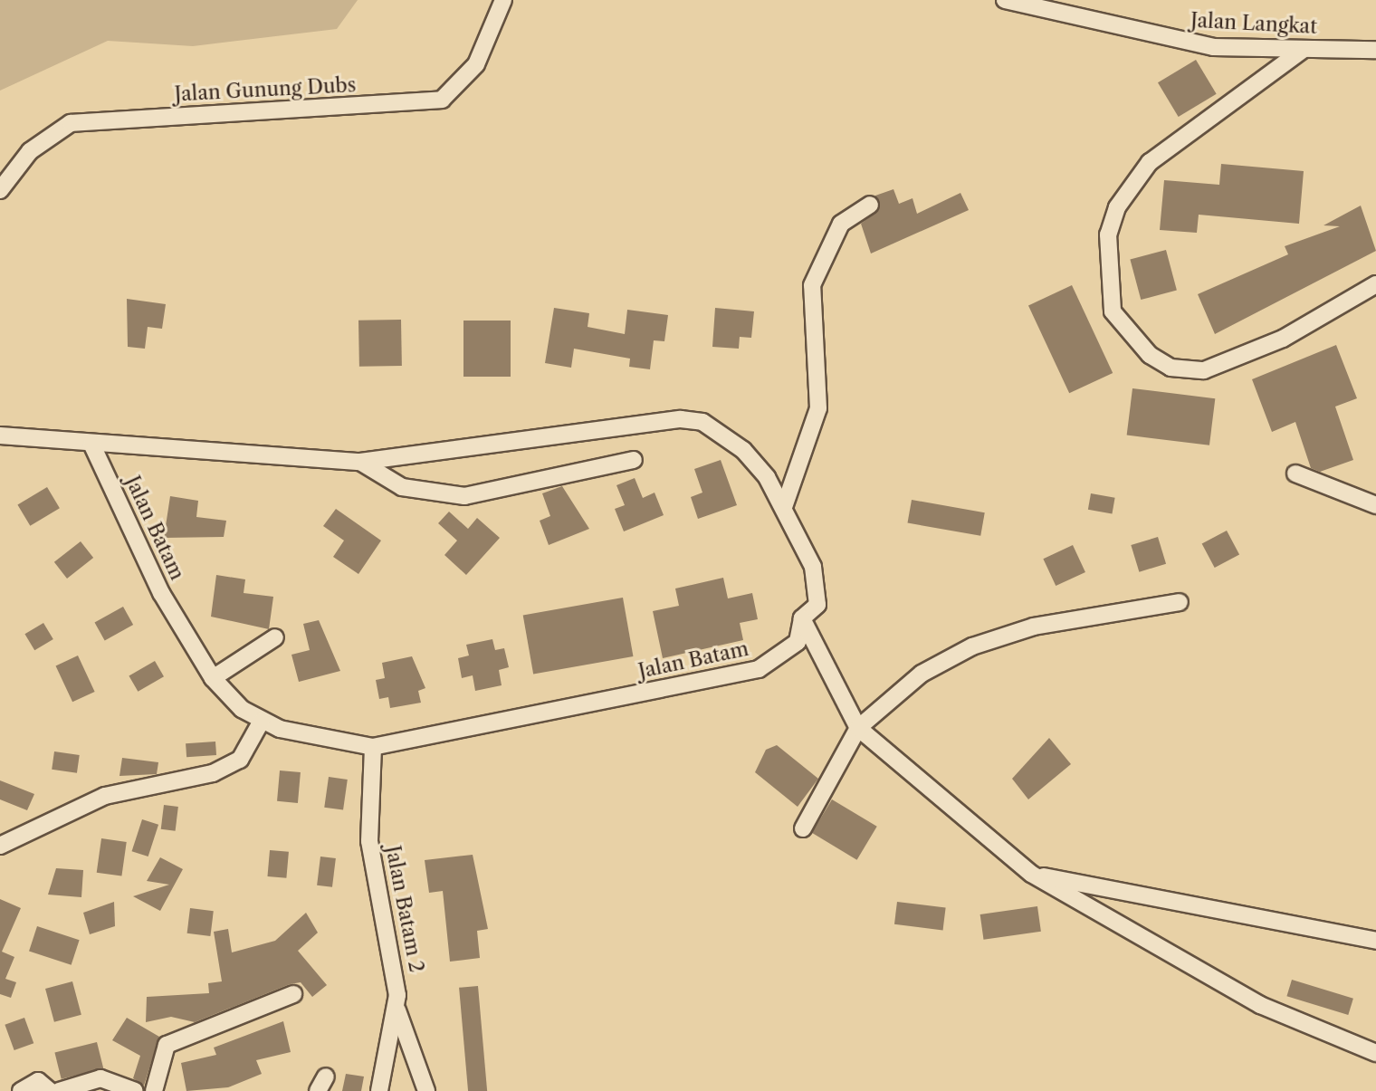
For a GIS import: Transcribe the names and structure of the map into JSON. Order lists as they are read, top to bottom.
{
  "streets": {
    "street": [
      "Jalan Langkat",
      "Jalan Gunung Dubs",
      "Jalan Batam",
      "Jalan Batam 2"
    ]
  },
  "crossings": [
    ["Jalan Batam", "Jalan Batam 2"]
  ]
}
